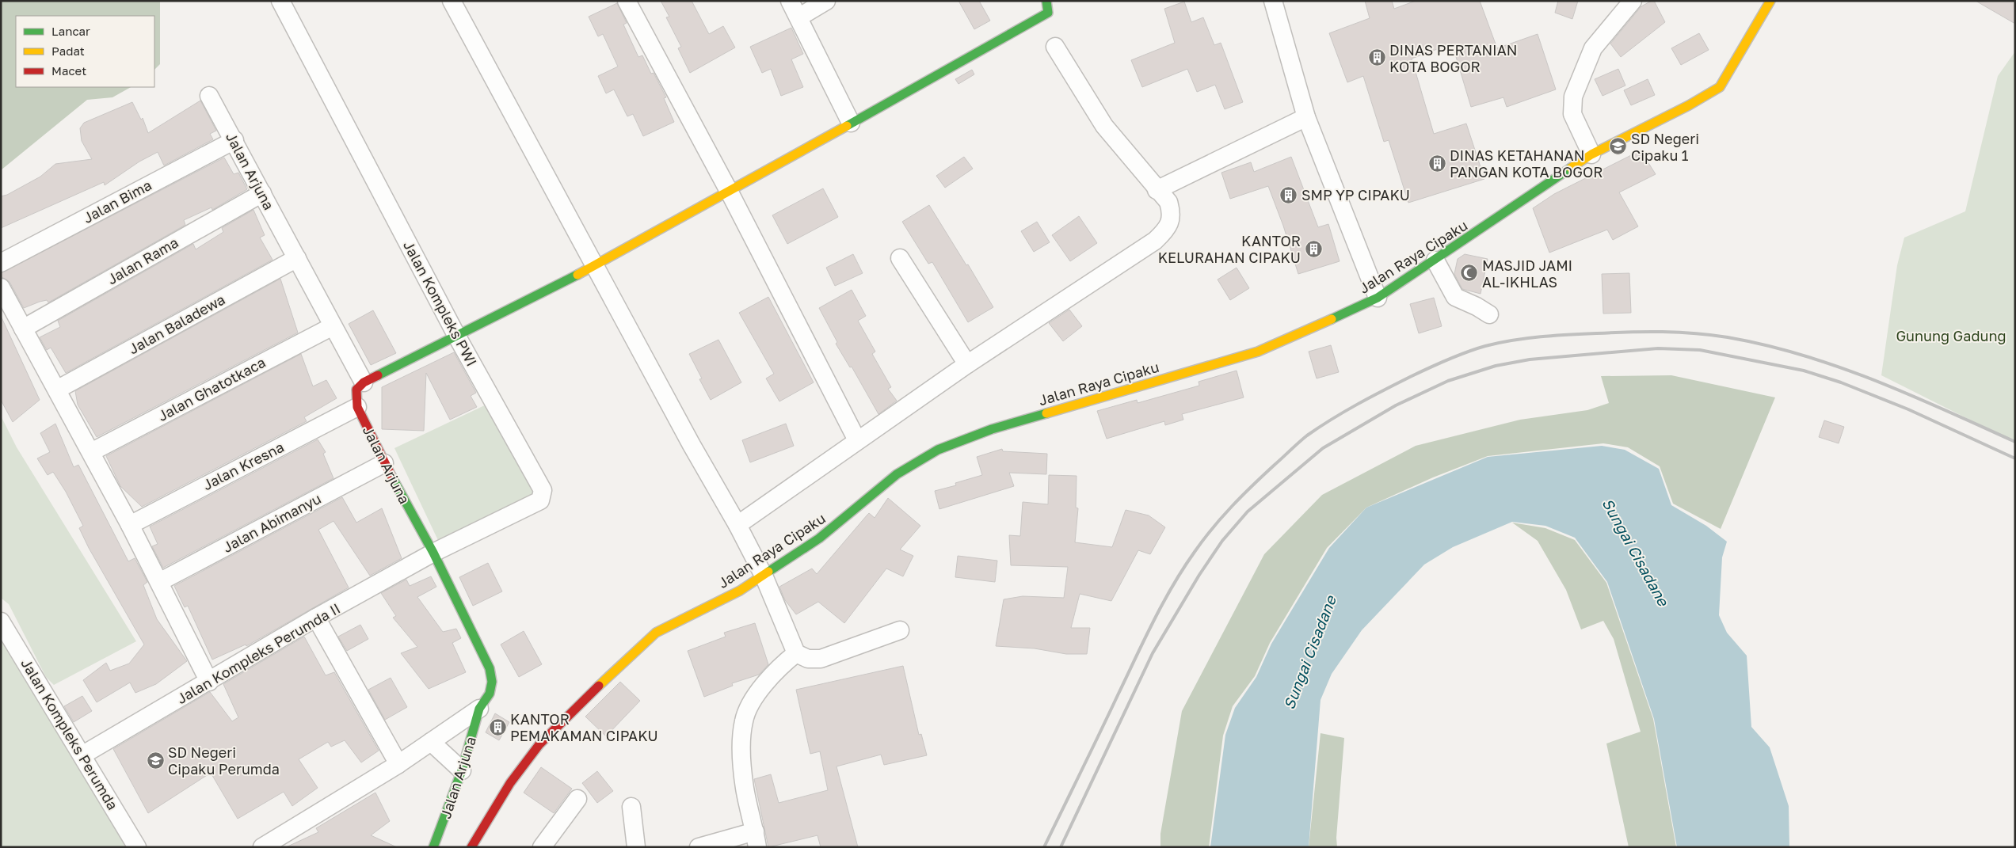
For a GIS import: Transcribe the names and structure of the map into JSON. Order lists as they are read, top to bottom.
{
  "streets": {
    "street": [
      "Jalan Arjuna",
      "Jalan Bima",
      "Jalan Raya Cipaku",
      "Jalan Rama",
      "Jalan Kompleks PWI",
      "Jalan Baladewa",
      "Jalan Ghatotkaca",
      "Jalan Kresna",
      "Jalan Abimanyu",
      "Jalan Kompleks Perumda II",
      "Jalan Kompleks Perumda"
    ]
  },
  "crossings": [
    ["Jalan Arjuna", "Jalan Bima"],
    ["Jalan Arjuna", "Jalan Rama"],
    ["Jalan Arjuna", "Jalan Kompleks PWI"],
    ["Jalan Arjuna", "Jalan Baladewa"],
    ["Jalan Arjuna", "Jalan Ghatotkaca"],
    ["Jalan Arjuna", "Jalan Kresna"],
    ["Jalan Arjuna", "Jalan Abimanyu"],
    ["Jalan Arjuna", "Jalan Kompleks Perumda II"],
    ["Jalan Kompleks PWI", "Jalan Kompleks Perumda II"],
    ["Jalan Kompleks Perumda II", "Jalan Kompleks Perumda"]
  ],
  "water": ["Sungai Cisadane"],
  "parks": ["Gunung Gadung"],
  "places": {
    "building": [
      "DINAS PERTANIAN KOTA BOGOR",
      "DINAS KETAHANAN PANGAN KOTA BOGOR",
      "SMP YP CIPAKU",
      "KANTOR KELURAHAN CIPAKU",
      "KANTOR PEMAKAMAN CIPAKU"
    ],
    "school or university": ["SD Negeri Cipaku 1", "SD Negeri Cipaku Perumda"],
    "mosque": ["MASJID JAMI AL-IKHLAS"]
  },
  "legend": ["Lancar", "Padat", "Macet"]
}
